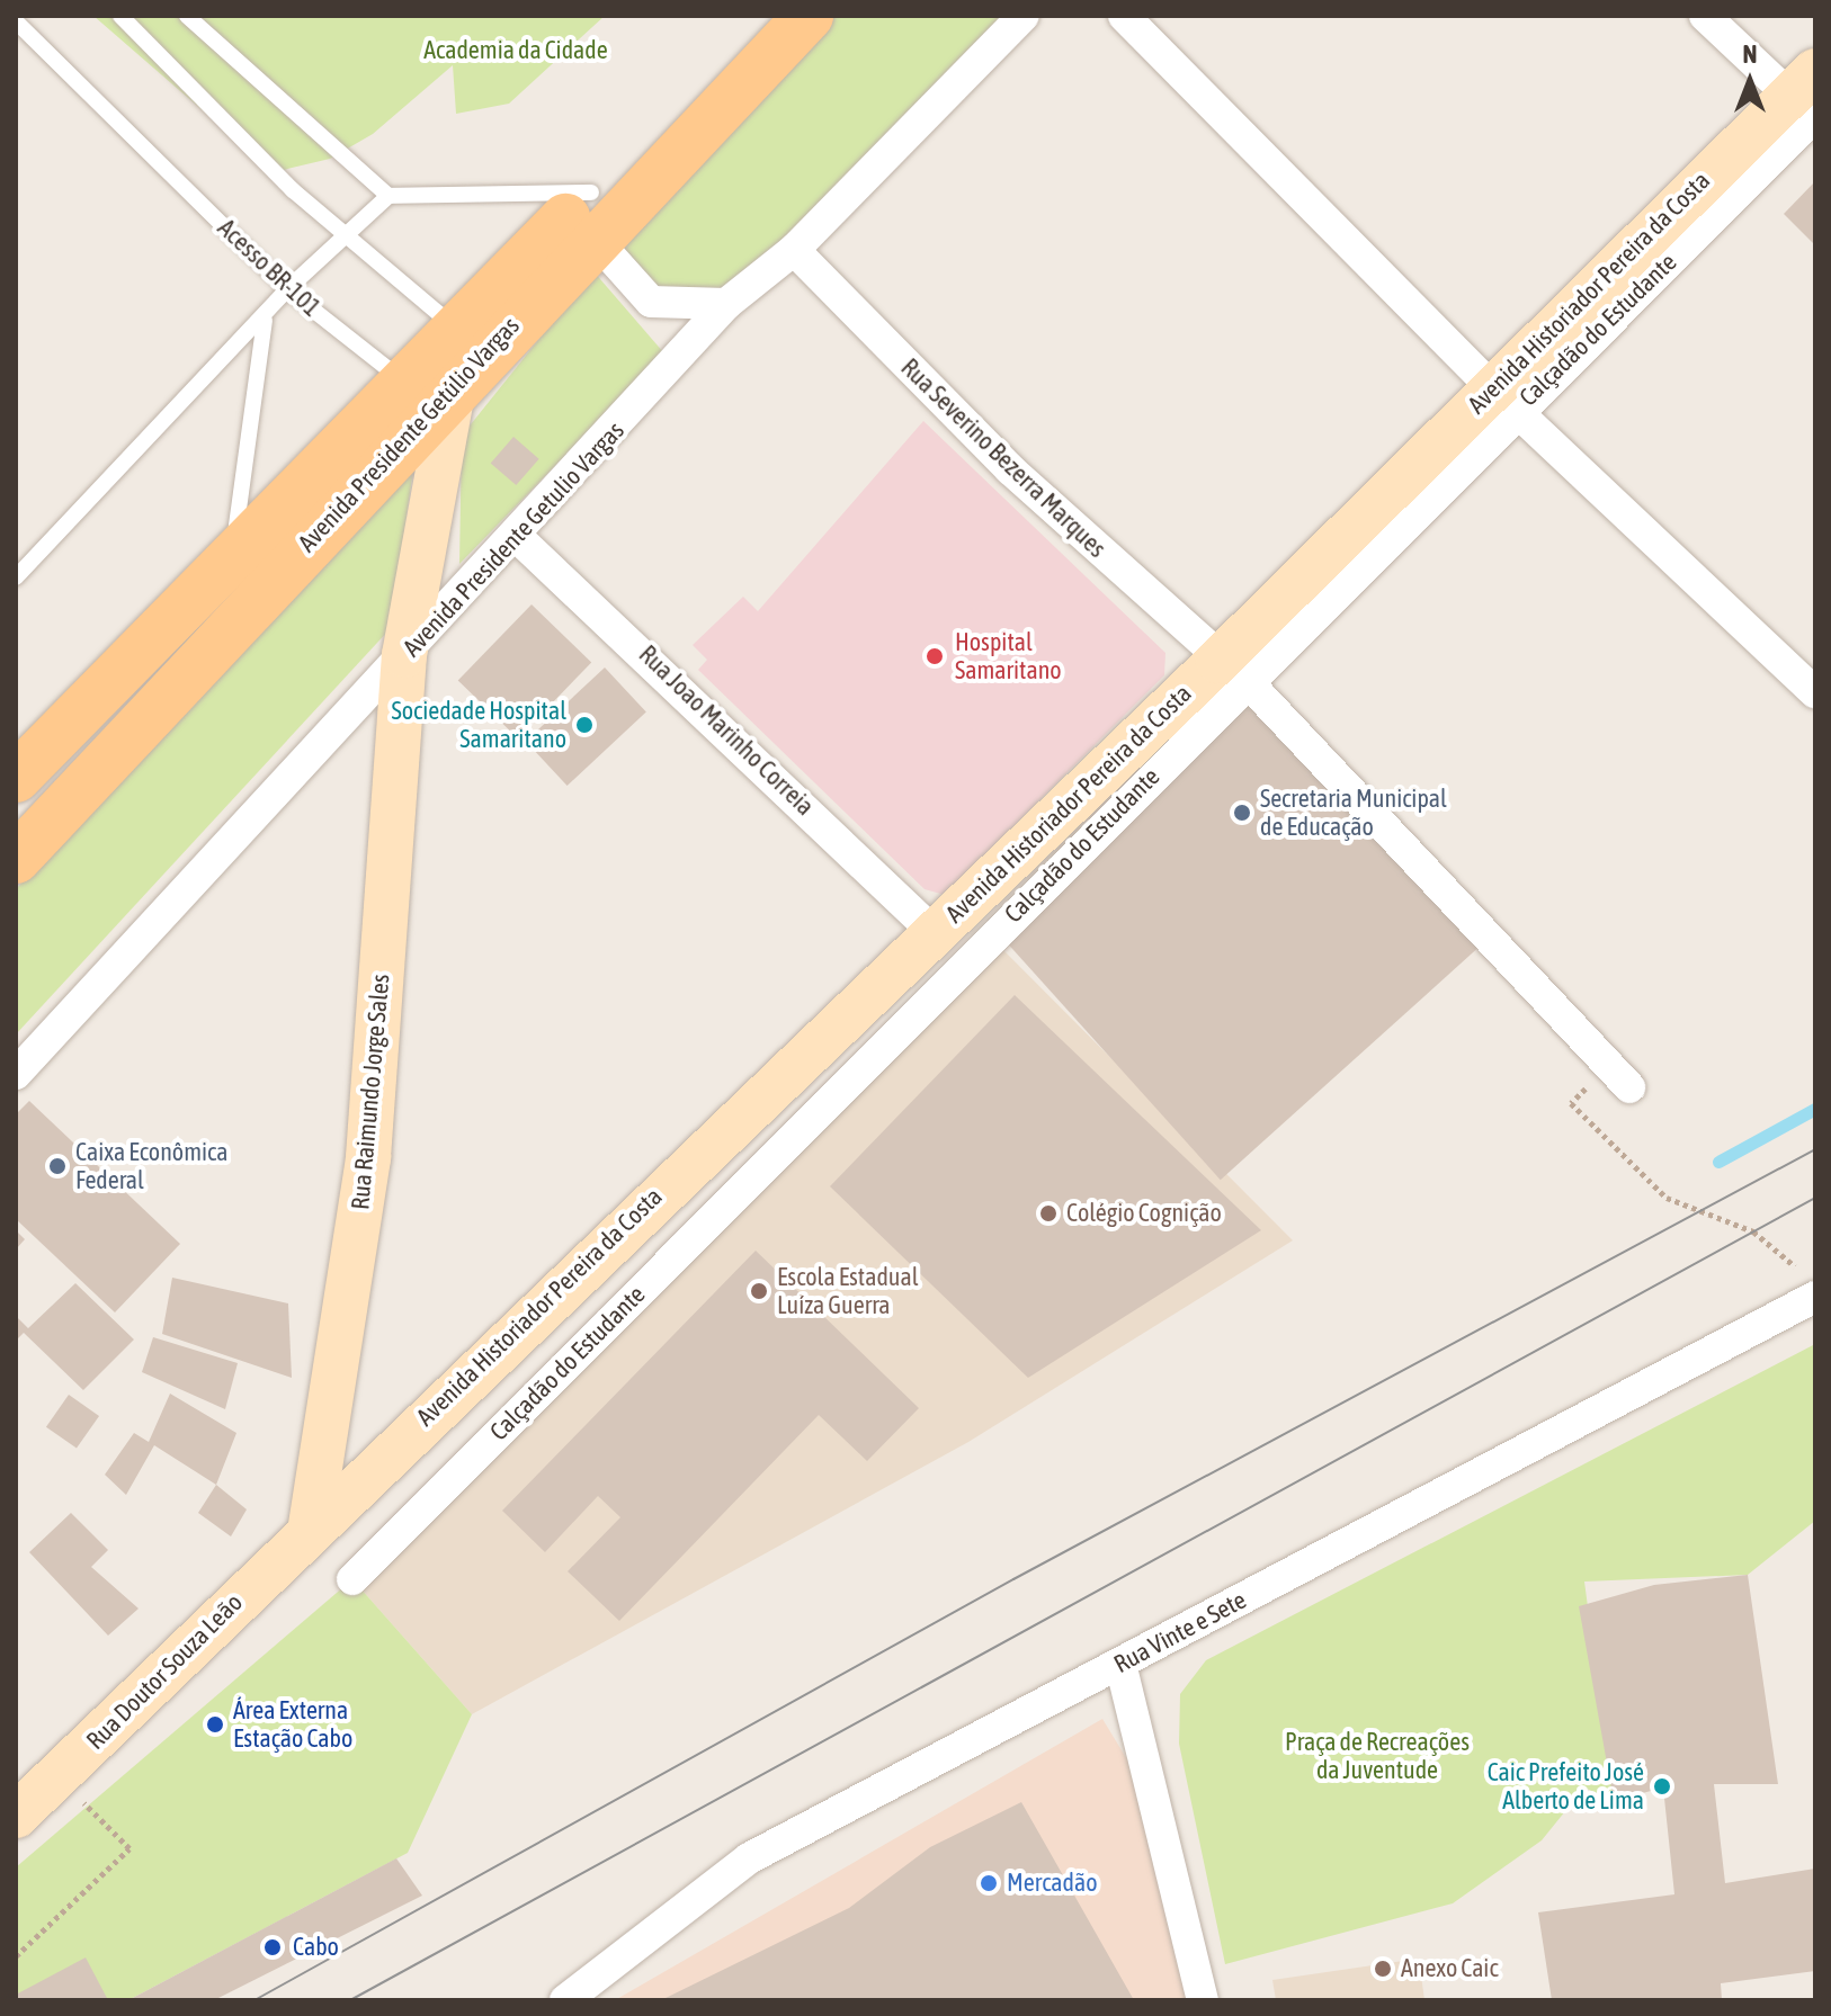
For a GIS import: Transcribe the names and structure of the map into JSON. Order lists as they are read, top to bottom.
{
  "streets": {
    "main road": ["Avenida Presidente Getúlio Vargas"],
    "street": [
      "Avenida Historiador Pereira da Costa",
      "Calçadão do Estudante",
      "Rua Severino Bezerra Marques",
      "Avenida Presidente Getulio Vargas",
      "Rua Joao Marinho Correia",
      "Rua Raimundo Jorge Sales",
      "Rua Vinte e Sete",
      "Rua Doutor Souza Leão"
    ],
    "lane": ["Acesso BR-101"]
  },
  "crossings": [
    ["Acesso BR-101", "Avenida Presidente Getúlio Vargas"],
    ["Acesso BR-101", "Rua Raimundo Jorge Sales"],
    ["Avenida Historiador Pereira da Costa", "Calçadão do Estudante"],
    ["Avenida Historiador Pereira da Costa", "Rua Severino Bezerra Marques"],
    ["Avenida Historiador Pereira da Costa", "Rua Joao Marinho Correia"],
    ["Avenida Historiador Pereira da Costa", "Rua Raimundo Jorge Sales"],
    ["Avenida Historiador Pereira da Costa", "Rua Doutor Souza Leão"],
    ["Calçadão do Estudante", "Rua Severino Bezerra Marques"],
    ["Avenida Presidente Getúlio Vargas", "Rua Raimundo Jorge Sales"],
    ["Rua Severino Bezerra Marques", "Avenida Presidente Getulio Vargas"],
    ["Avenida Presidente Getulio Vargas", "Rua Joao Marinho Correia"],
    ["Avenida Presidente Getulio Vargas", "Rua Raimundo Jorge Sales"],
    ["Rua Raimundo Jorge Sales", "Rua Doutor Souza Leão"]
  ],
  "parks": ["Academia da Cidade", "Praça de Recreações da Juventude"],
  "places": [
    "Hospital Samaritano",
    "Sociedade Hospital Samaritano",
    "Secretaria Municipal de Educação",
    "Caixa Econômica Federal",
    "Colégio Cognição",
    "Escola Estadual Luíza Guerra",
    "Área Externa Estação Cabo",
    "Caic Prefeito José Alberto de Lima",
    "Mercadão",
    "Cabo",
    "Anexo Caic"
  ],
  "north": "top"
}
